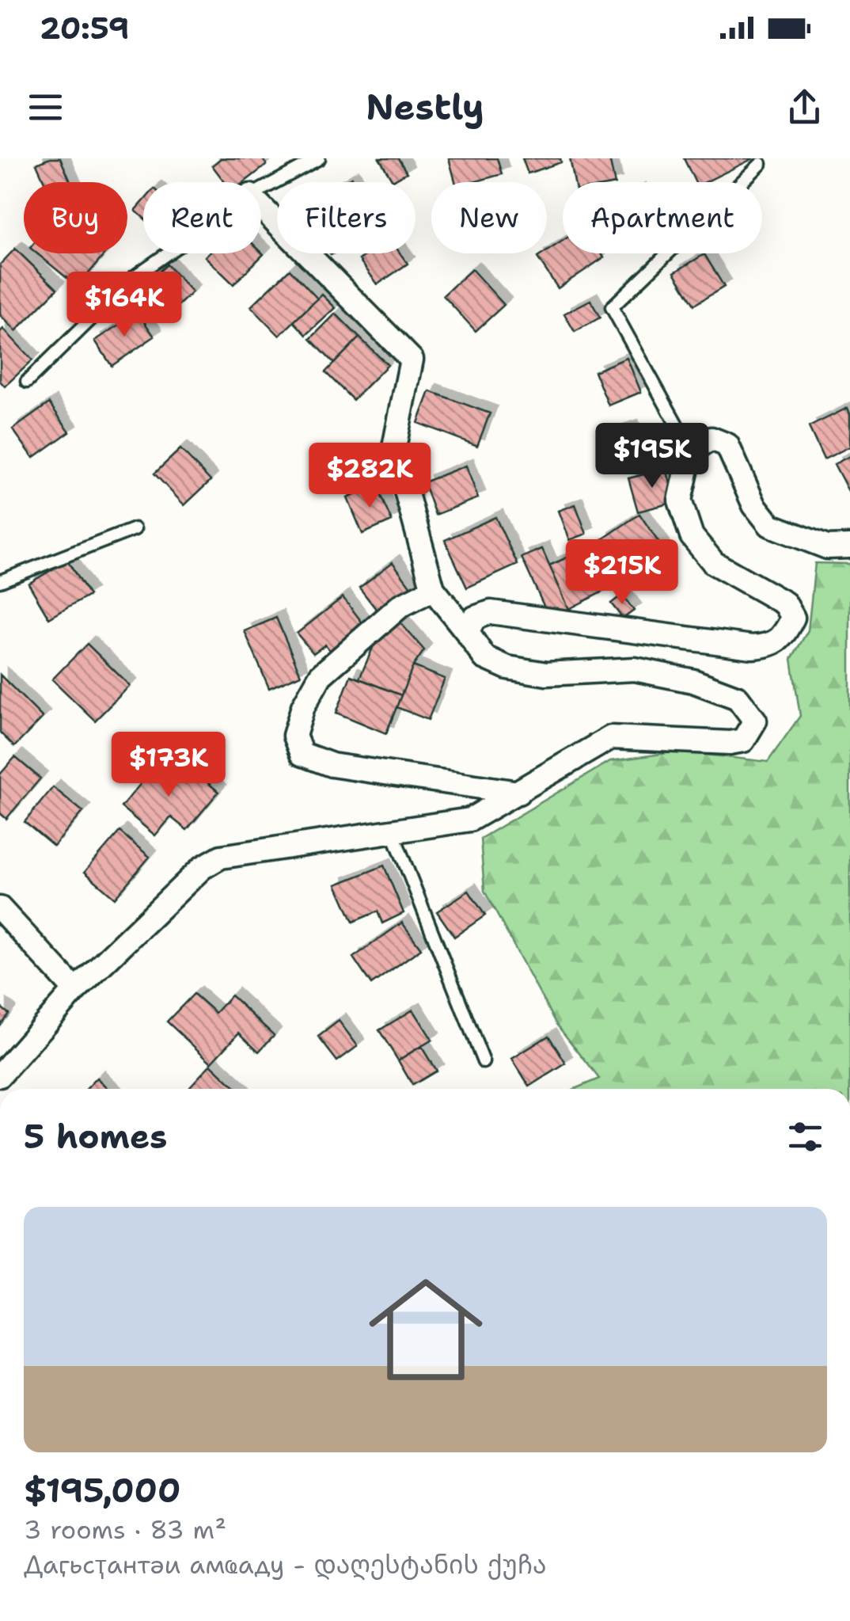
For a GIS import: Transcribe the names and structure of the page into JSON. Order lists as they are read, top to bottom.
{
  "page": {
    "status": "20:59",
    "header": "Nestly",
    "chip": [
      "Buy",
      "Rent",
      "Filters",
      "New",
      "Apartment"
    ],
    "price": [
      "$164K",
      "$195K",
      "$282K",
      "$215K",
      "$173K"
    ],
    "heading": "5 homes",
    "list": [
      {
        "name": "$195,000",
        "note": "3 rooms · 83 m² · Даӷьсҭантәи амҩаду - დაღესტანის ქუჩა"
      }
    ]
  }
}
